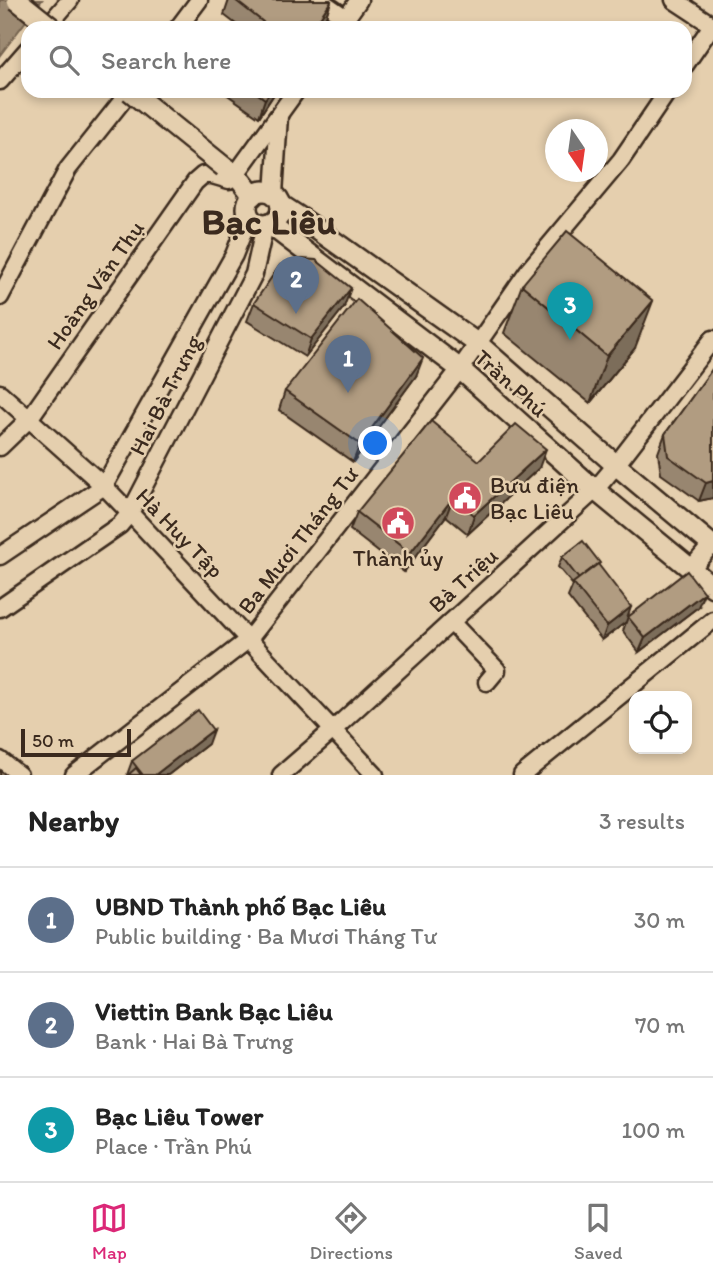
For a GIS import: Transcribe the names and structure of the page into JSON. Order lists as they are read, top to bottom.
{
  "streets": {
    "main road": ["Trần Phú"],
    "street": [
      "Hoàng Văn Thụ",
      "Hai Bà Trưng",
      "Hà Huy Tập",
      "Ba Mươi Tháng Tư",
      "Bà Triệu"
    ]
  },
  "crossings": [
    ["Hoàng Văn Thụ", "Hà Huy Tập"],
    ["Trần Phú", "Hai Bà Trưng"],
    ["Trần Phú", "Ba Mươi Tháng Tư"],
    ["Trần Phú", "Bà Triệu"],
    ["Hai Bà Trưng", "Hà Huy Tập"],
    ["Hà Huy Tập", "Ba Mươi Tháng Tư"],
    ["Hà Huy Tập", "Bà Triệu"]
  ],
  "districts": ["Bạc Liêu"],
  "places": {
    "public building": ["Bưu điện Bạc Liêu", "Thành ủy"]
  },
  "scale_bar": "50 m",
  "north": "bottom",
  "page": {
    "search": "Search here",
    "pins": ["2", "3", "1"],
    "scale": "50 m",
    "heading": ["Nearby", "3 results"],
    "list": [
      {
        "mark": "1",
        "name": "UBND Thành phố Bạc Liêu",
        "note": "Public building · Ba Mươi Tháng Tư",
        "value": "30 m"
      },
      {
        "mark": "2",
        "name": "Viettin Bank Bạc Liêu",
        "note": "Bank · Hai Bà Trưng",
        "value": "70 m"
      },
      {
        "mark": "3",
        "name": "Bạc Liêu Tower",
        "note": "Place · Trần Phú",
        "value": "100 m"
      }
    ],
    "nav": ["Map", "Directions", "Saved"]
  }
}
